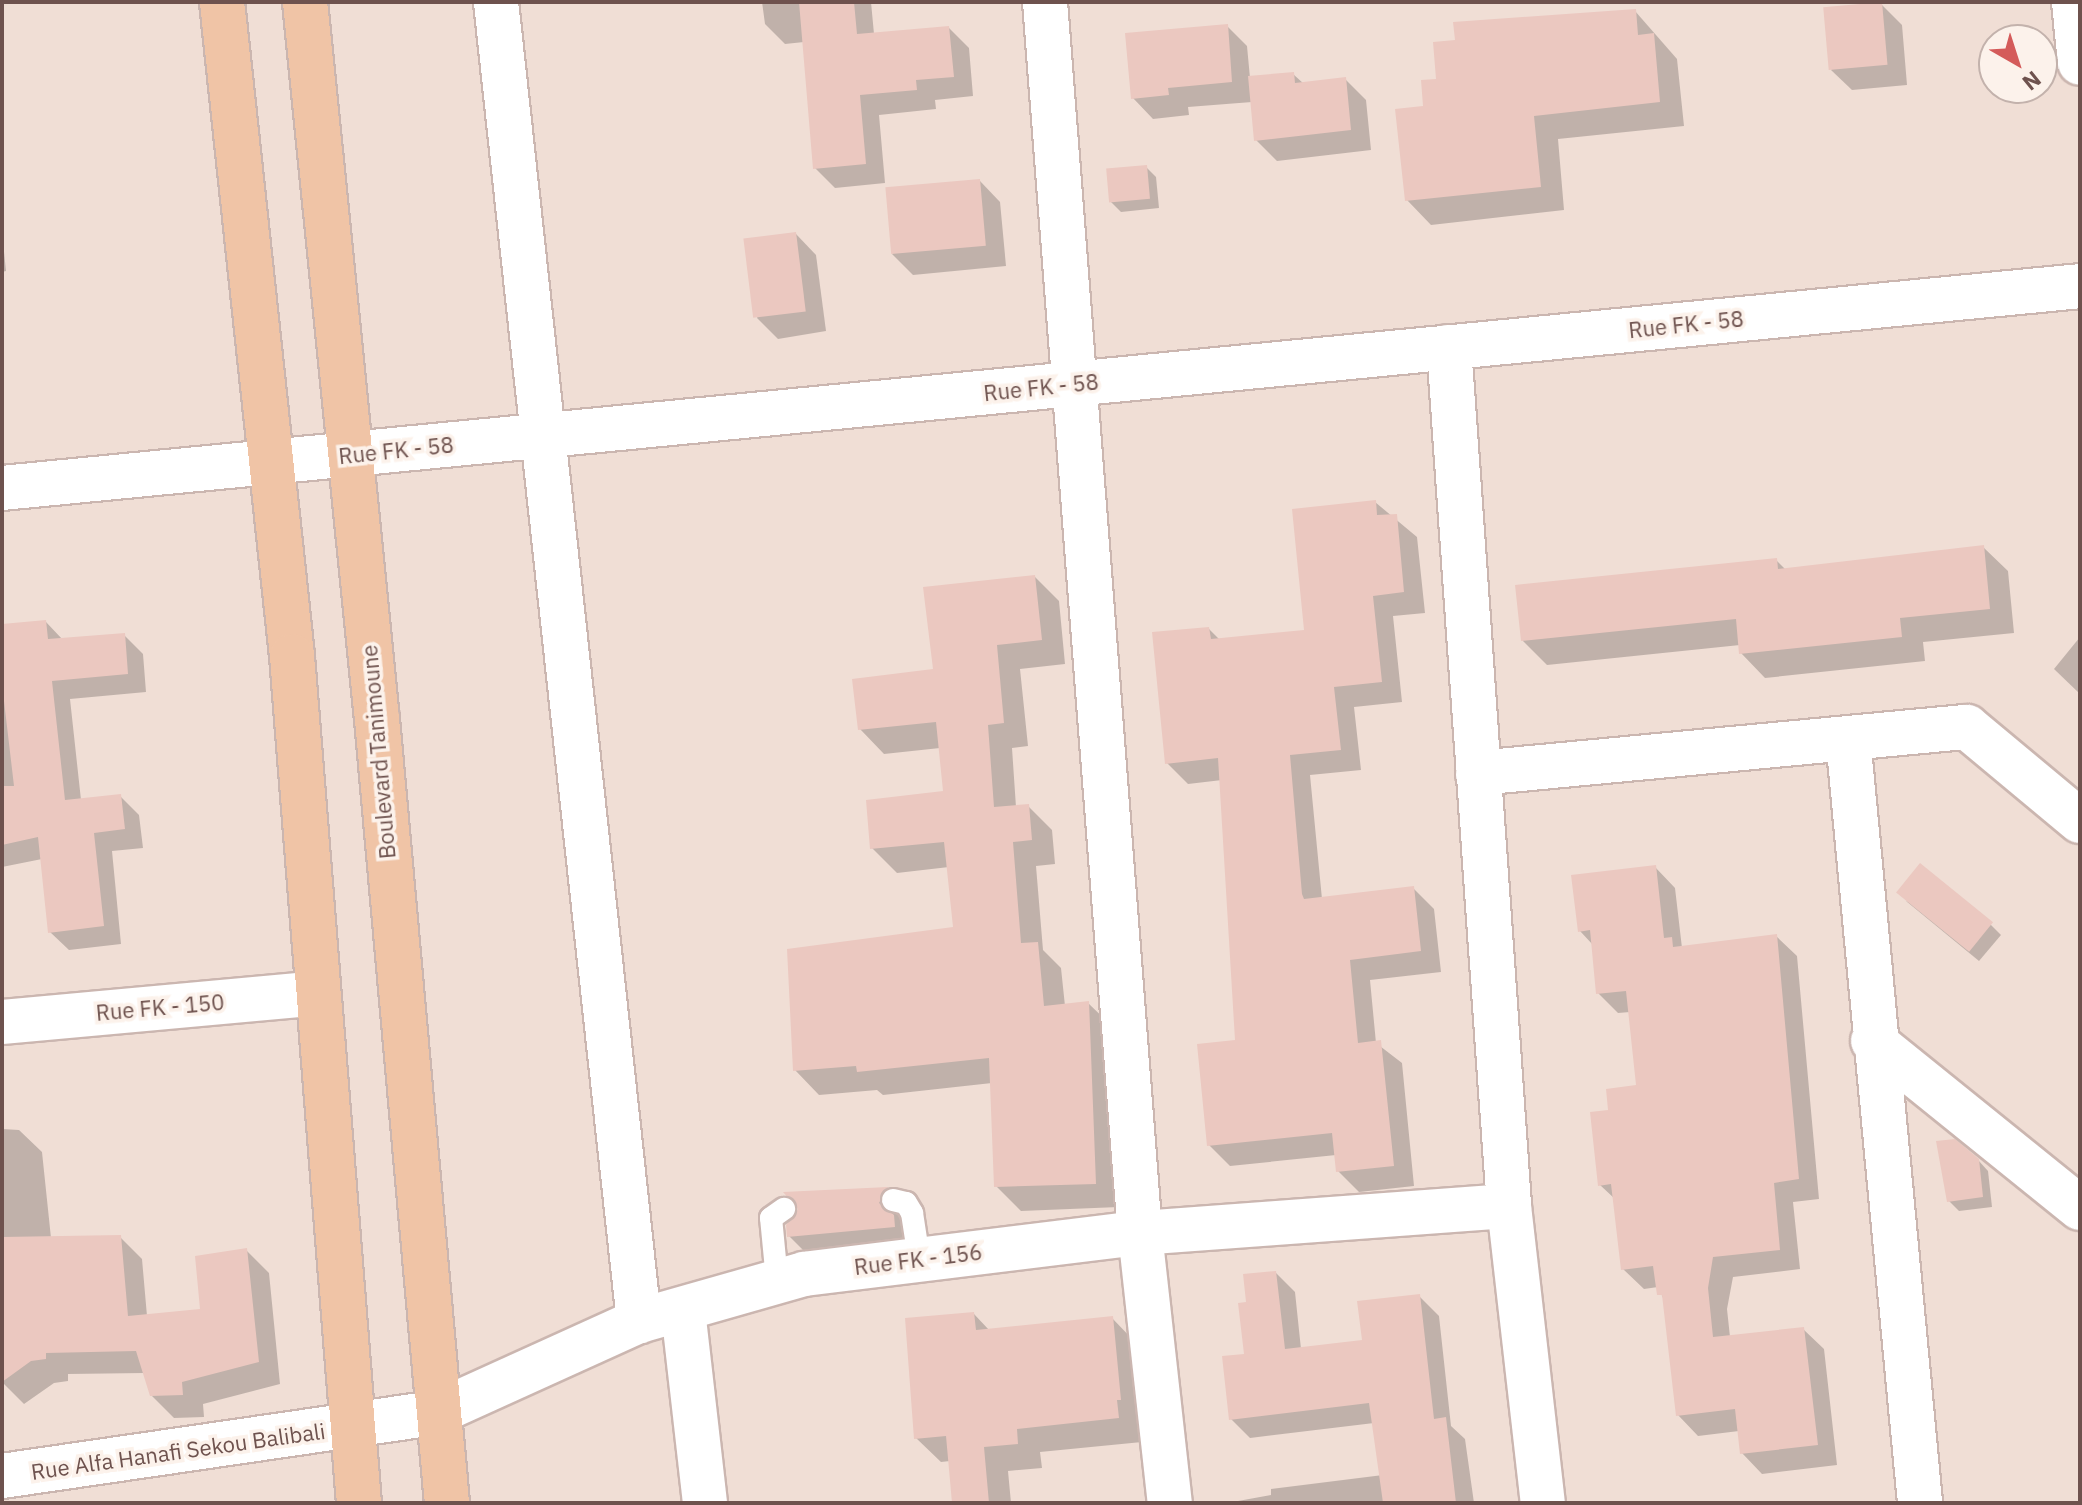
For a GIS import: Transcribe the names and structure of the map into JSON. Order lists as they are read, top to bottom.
{
  "streets": {
    "main road": ["Boulevard Tanimoune"],
    "street": [
      "Rue FK - 58",
      "Rue FK - 150",
      "Rue FK - 156",
      "Rue Alfa Hanafi Sekou Balibali"
    ]
  },
  "crossings": [
    ["Rue FK - 58", "Boulevard Tanimoune"],
    ["Boulevard Tanimoune", "Rue FK - 156"],
    ["Rue FK - 156", "Rue Alfa Hanafi Sekou Balibali"]
  ],
  "north": "bottom right"
}
